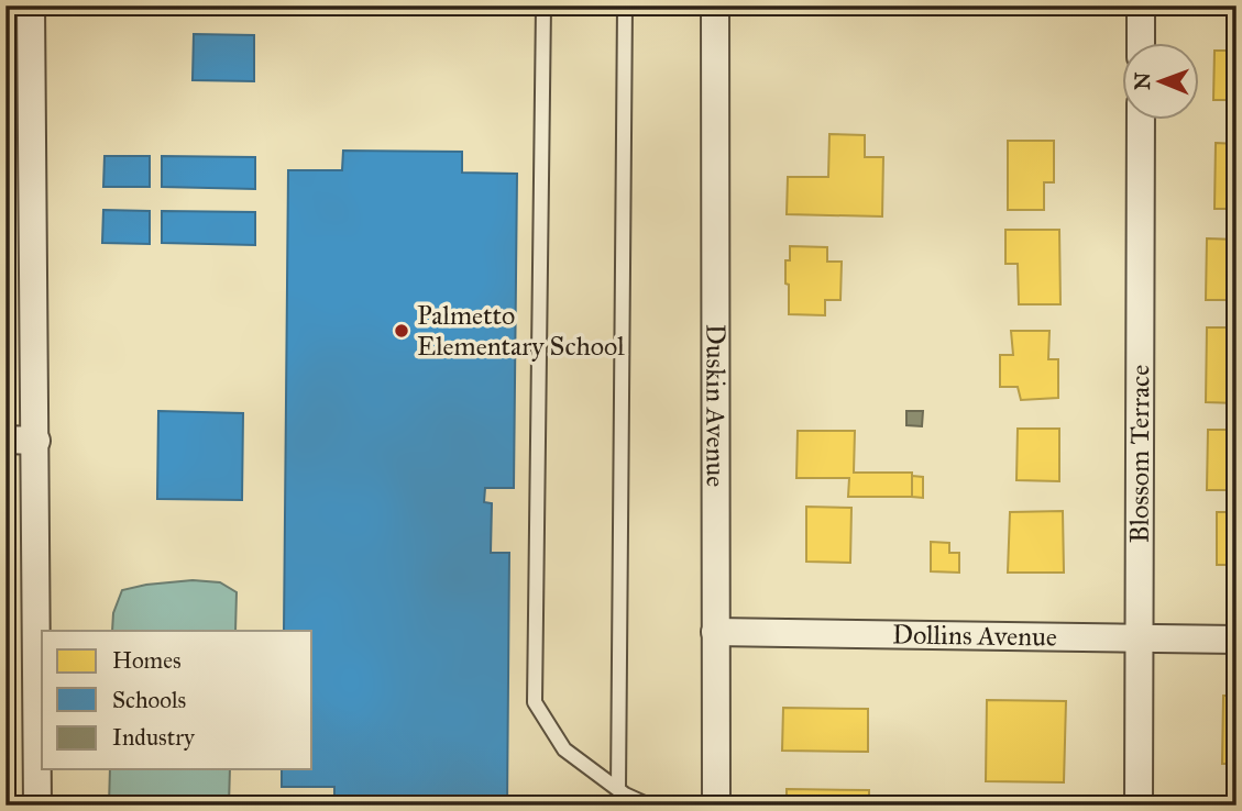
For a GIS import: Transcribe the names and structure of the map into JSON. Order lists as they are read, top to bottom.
{
  "streets": {
    "street": ["Duskin Avenue", "Blossom Terrace", "Dollins Avenue"]
  },
  "crossings": [
    ["Duskin Avenue", "Dollins Avenue"],
    ["Blossom Terrace", "Dollins Avenue"]
  ],
  "places": ["Palmetto Elementary School"],
  "legend": ["Homes", "Schools", "Industry"],
  "north": "left"
}
